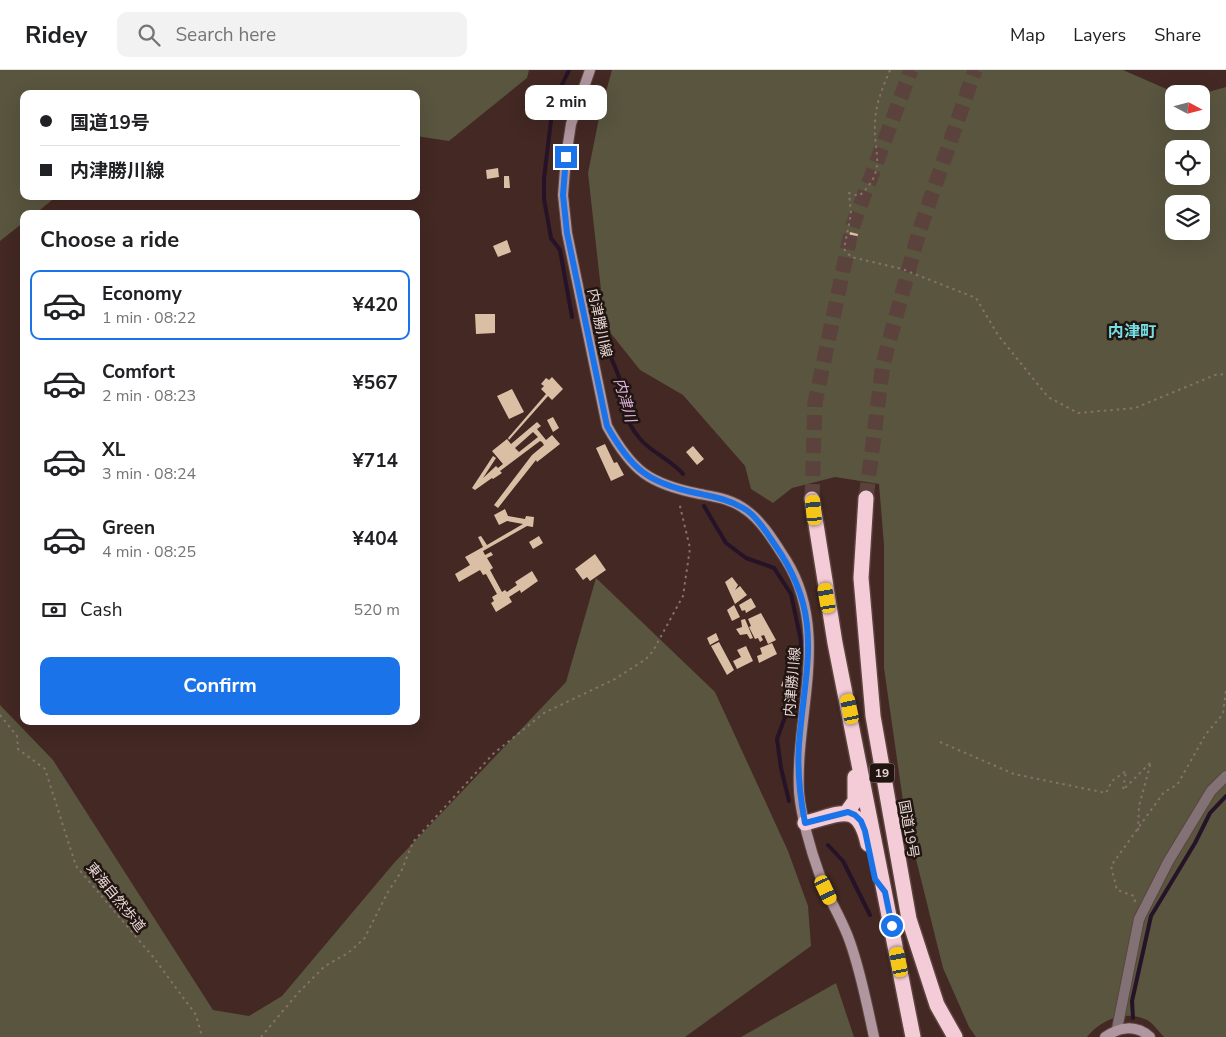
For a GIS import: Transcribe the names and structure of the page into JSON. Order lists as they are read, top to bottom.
{
  "streets": {
    "highway": ["19", "国道19号"],
    "main road": ["内津勝川線"],
    "path": ["東海自然歩道"]
  },
  "districts": ["内津町"],
  "water": ["内津川"],
  "north": "right",
  "page": {
    "header": "Ridey",
    "search": "Search here",
    "nav": ["Map", "Layers", "Share"],
    "bubble": "2 min",
    "banner": ["国道19号", "内津勝川線"],
    "heading": "Choose a ride",
    "list": [
      {
        "name": "Economy",
        "note": "1 min · 08:22",
        "value": "¥420"
      },
      {
        "name": "Comfort",
        "note": "2 min · 08:23",
        "value": "¥567"
      },
      {
        "name": "XL",
        "note": "3 min · 08:24",
        "value": "¥714"
      },
      {
        "name": "Green",
        "note": "4 min · 08:25",
        "value": "¥404"
      }
    ],
    "pay": ["Cash", "520 m"],
    "buttons": "Confirm"
  }
}
